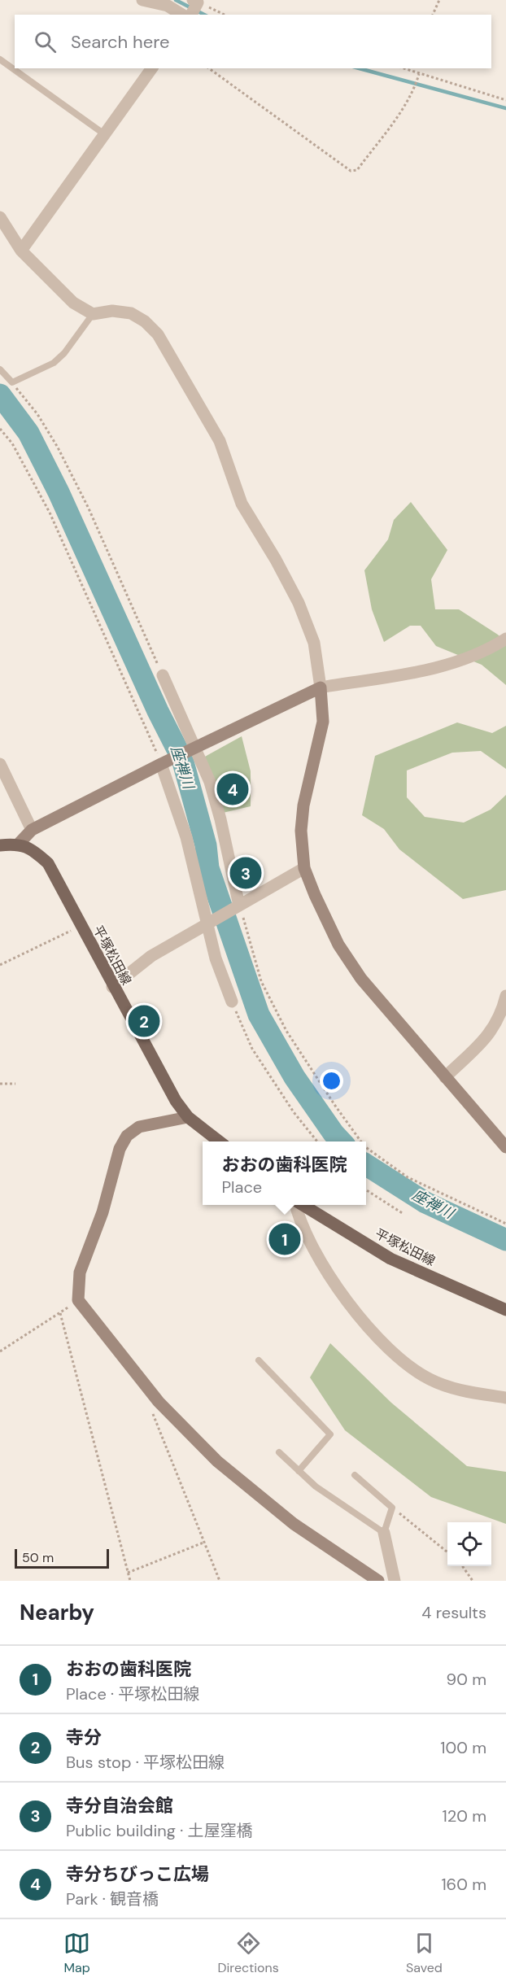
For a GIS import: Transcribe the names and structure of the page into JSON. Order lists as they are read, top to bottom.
{
  "streets": {
    "main road": ["平塚松田線"]
  },
  "water": ["座禅川"],
  "scale_bar": "50 m",
  "page": {
    "search": "Search here",
    "pins": [
      "4",
      "3",
      "2",
      "1"
    ],
    "popup": ["おおの歯科医院", "Place"],
    "scale": "50 m",
    "heading": ["Nearby", "4 results"],
    "list": [
      {
        "mark": "1",
        "name": "おおの歯科医院",
        "note": "Place · 平塚松田線",
        "value": "90 m"
      },
      {
        "mark": "2",
        "name": "寺分",
        "note": "Bus stop · 平塚松田線",
        "value": "100 m"
      },
      {
        "mark": "3",
        "name": "寺分自治会館",
        "note": "Public building · 土屋窪橋",
        "value": "120 m"
      },
      {
        "mark": "4",
        "name": "寺分ちびっこ広場",
        "note": "Park · 観音橋",
        "value": "160 m"
      }
    ],
    "nav": ["Map", "Directions", "Saved"]
  }
}
